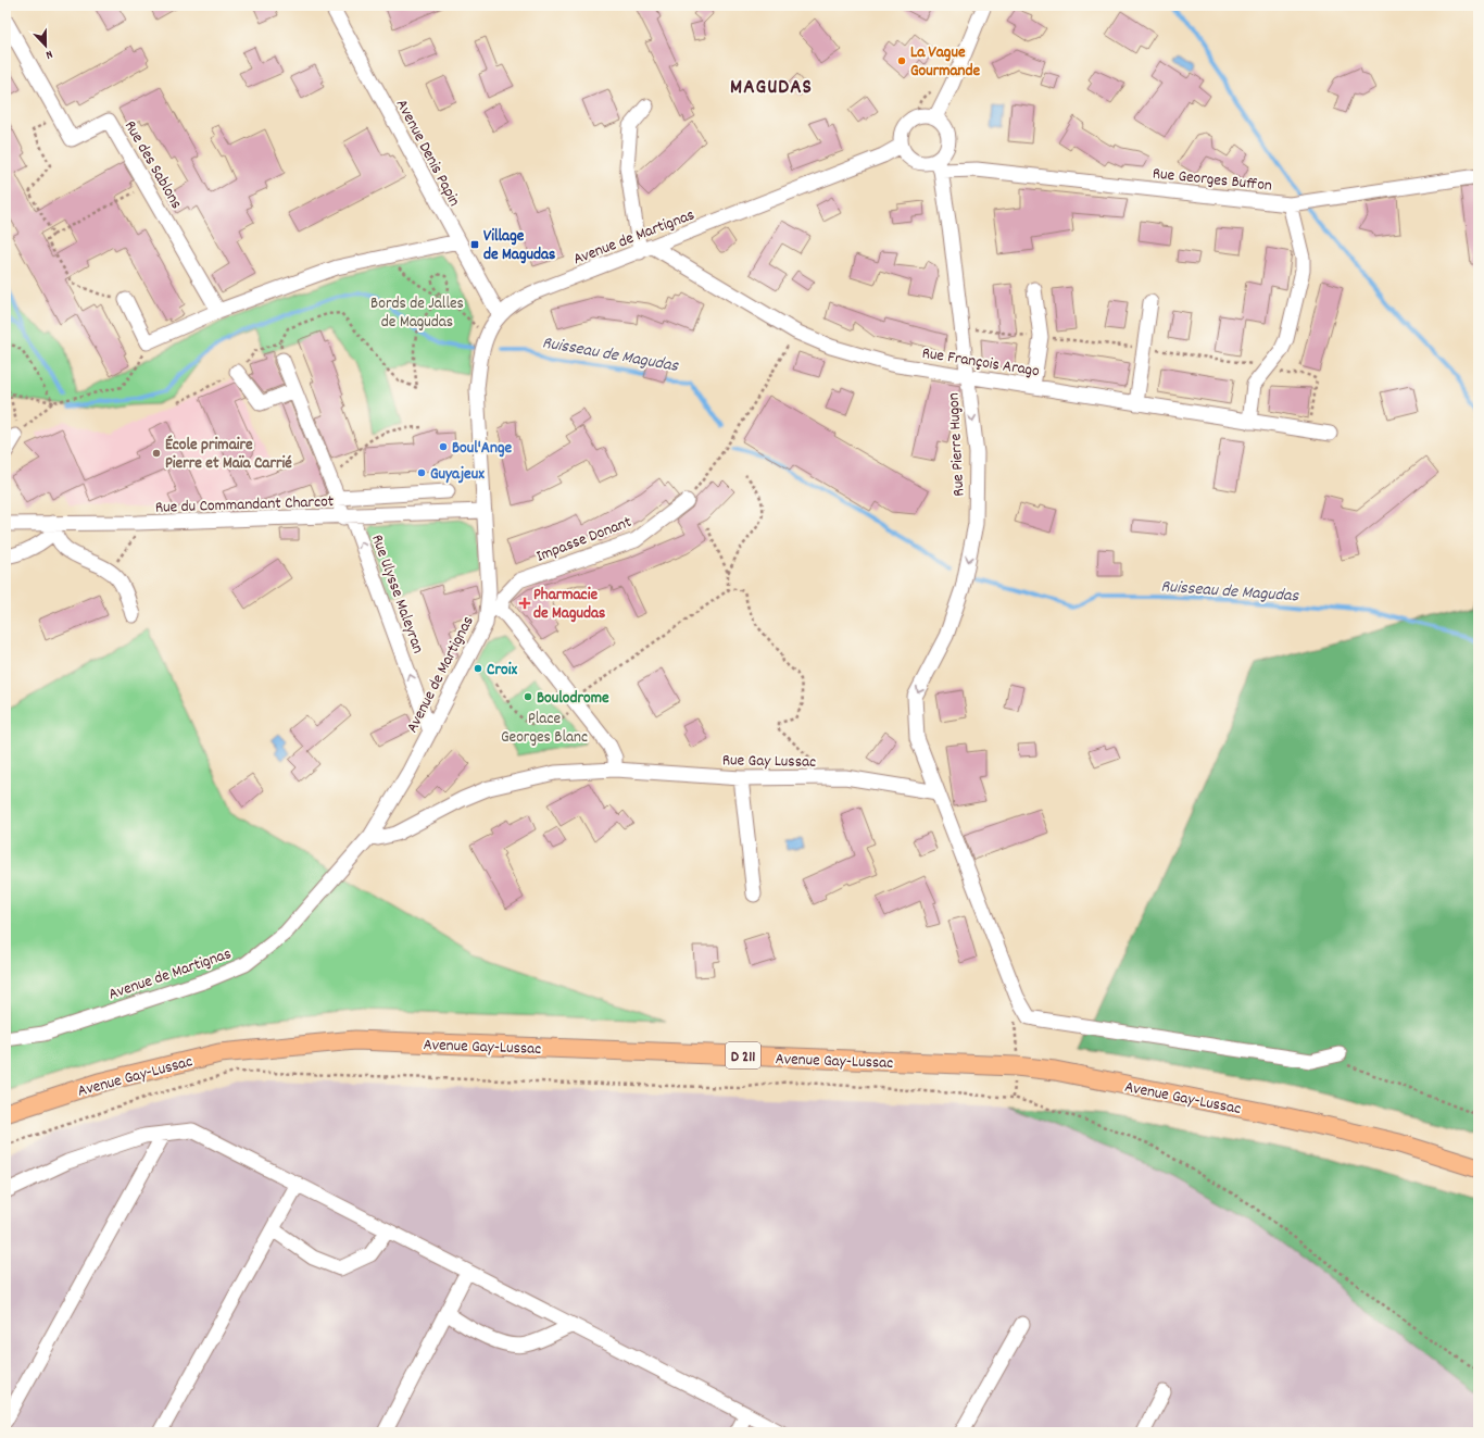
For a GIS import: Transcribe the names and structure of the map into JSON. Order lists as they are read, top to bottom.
{
  "streets": {
    "main road": ["Avenue Gay-Lussac", "D 211"],
    "street": [
      "Avenue Denis Papin",
      "Rue des Sablons",
      "Rue Georges Buffon",
      "Avenue de Martignas",
      "Rue François Arago",
      "Rue Pierre Hugon",
      "Rue du Commandant Charcot",
      "Impasse Donant",
      "Rue Ulysse Maleyran",
      "Rue Gay Lussac"
    ]
  },
  "crossings": [
    ["Avenue Denis Papin", "Avenue de Martignas"],
    ["Rue Georges Buffon", "Avenue de Martignas"],
    ["Rue Georges Buffon", "Rue Pierre Hugon"],
    ["Avenue de Martignas", "Rue François Arago"],
    ["Avenue de Martignas", "Rue Pierre Hugon"],
    ["Avenue de Martignas", "Rue du Commandant Charcot"],
    ["Avenue de Martignas", "Impasse Donant"],
    ["Avenue de Martignas", "Rue Ulysse Maleyran"],
    ["Avenue de Martignas", "Rue Gay Lussac"],
    ["Rue François Arago", "Rue Pierre Hugon"],
    ["Rue Pierre Hugon", "Rue Gay Lussac"],
    ["Rue du Commandant Charcot", "Rue Ulysse Maleyran"]
  ],
  "one_way": ["Rue Pierre Hugon"],
  "districts": ["MAGUDAS"],
  "water": ["Ruisseau de Magudas"],
  "parks": ["Bords de Jalles de Magudas", "Place Georges Blanc"],
  "places": {
    "other": [
      "La Vague Gourmande",
      "Boul'Ange",
      "École primaire Pierre et Maïa Carrié",
      "Guyajeux",
      "Croix",
      "Boulodrome"
    ],
    "transit": ["Village de Magudas"],
    "health": ["Pharmacie de Magudas"]
  },
  "north": "bottom"
}
